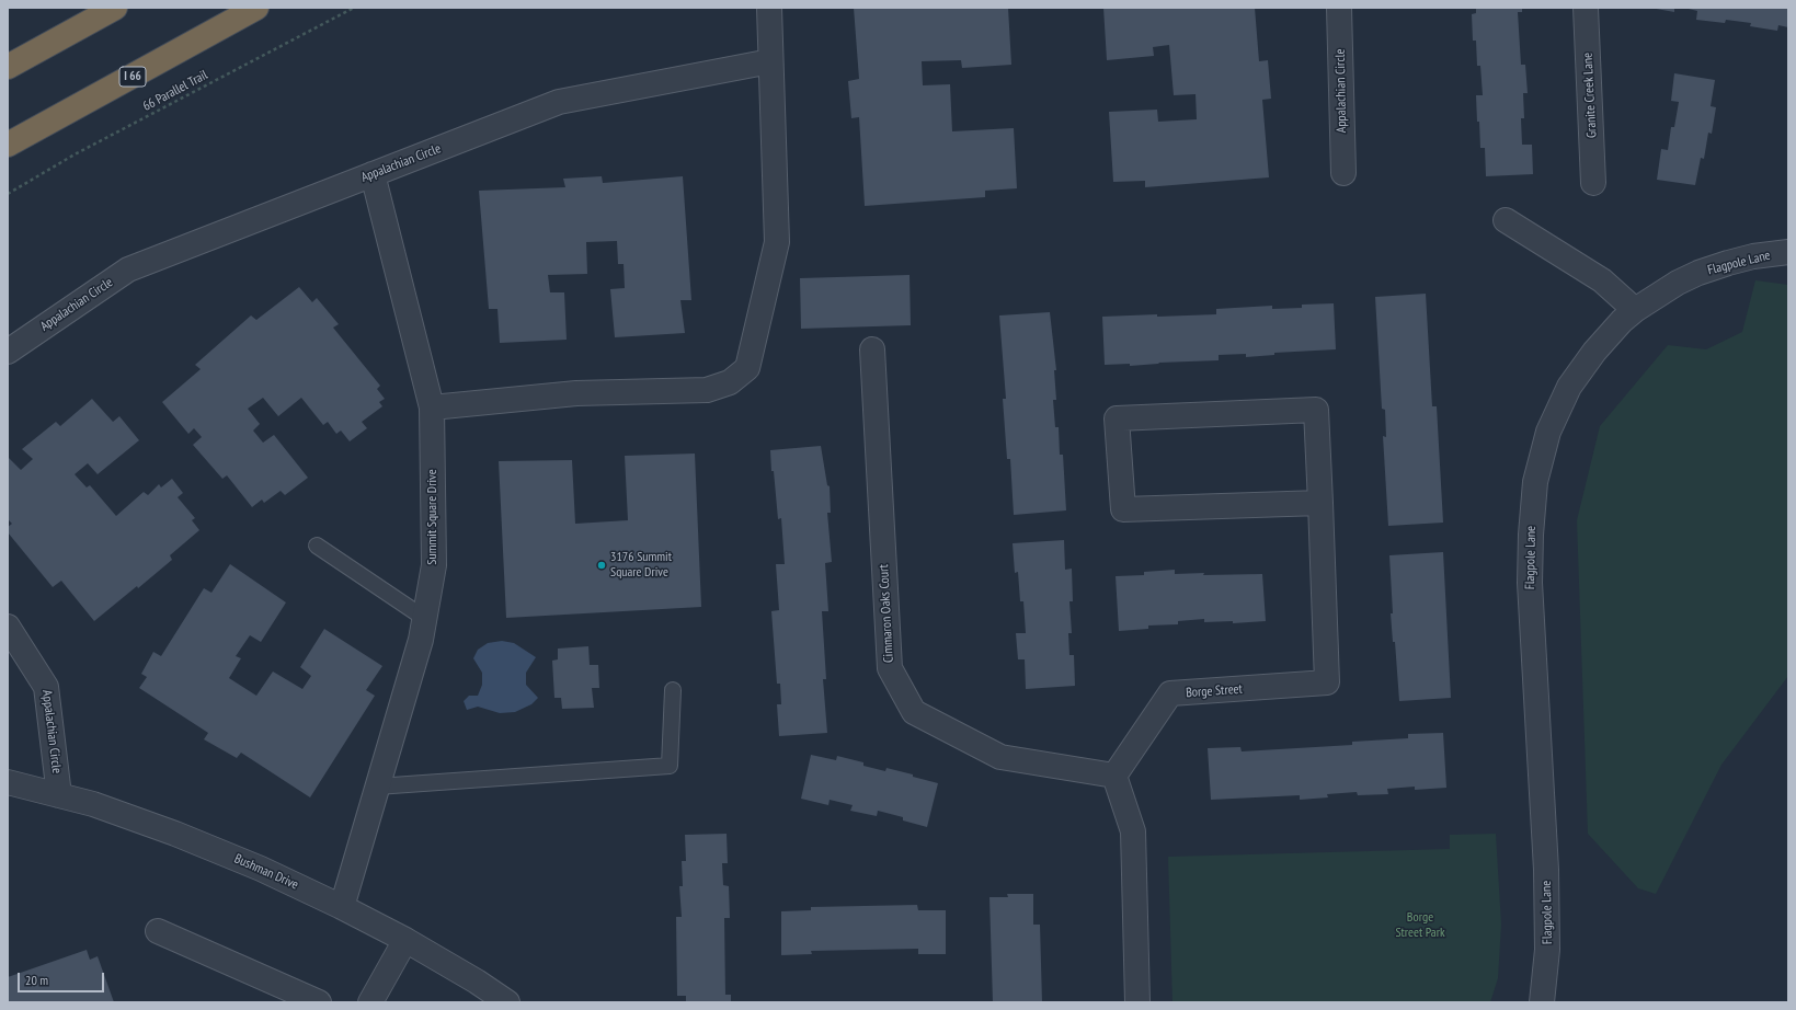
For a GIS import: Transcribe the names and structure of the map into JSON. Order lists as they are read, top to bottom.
{
  "streets": {
    "highway": ["I 66"],
    "street": [
      "Appalachian Circle",
      "Granite Creek Lane",
      "Flagpole Lane",
      "Summit Square Drive",
      "Cimmaron Oaks Court",
      "Borge Street",
      "Bushman Drive"
    ],
    "path": ["66 Parallel Trail"]
  },
  "crossings": [
    ["Appalachian Circle", "Summit Square Drive"],
    ["Appalachian Circle", "Bushman Drive"],
    ["Summit Square Drive", "Bushman Drive"],
    ["Cimmaron Oaks Court", "Borge Street"]
  ],
  "parks": ["Borge Street Park"],
  "places": ["3176 Summit Square Drive"],
  "scale_bar": "20 m"
}
